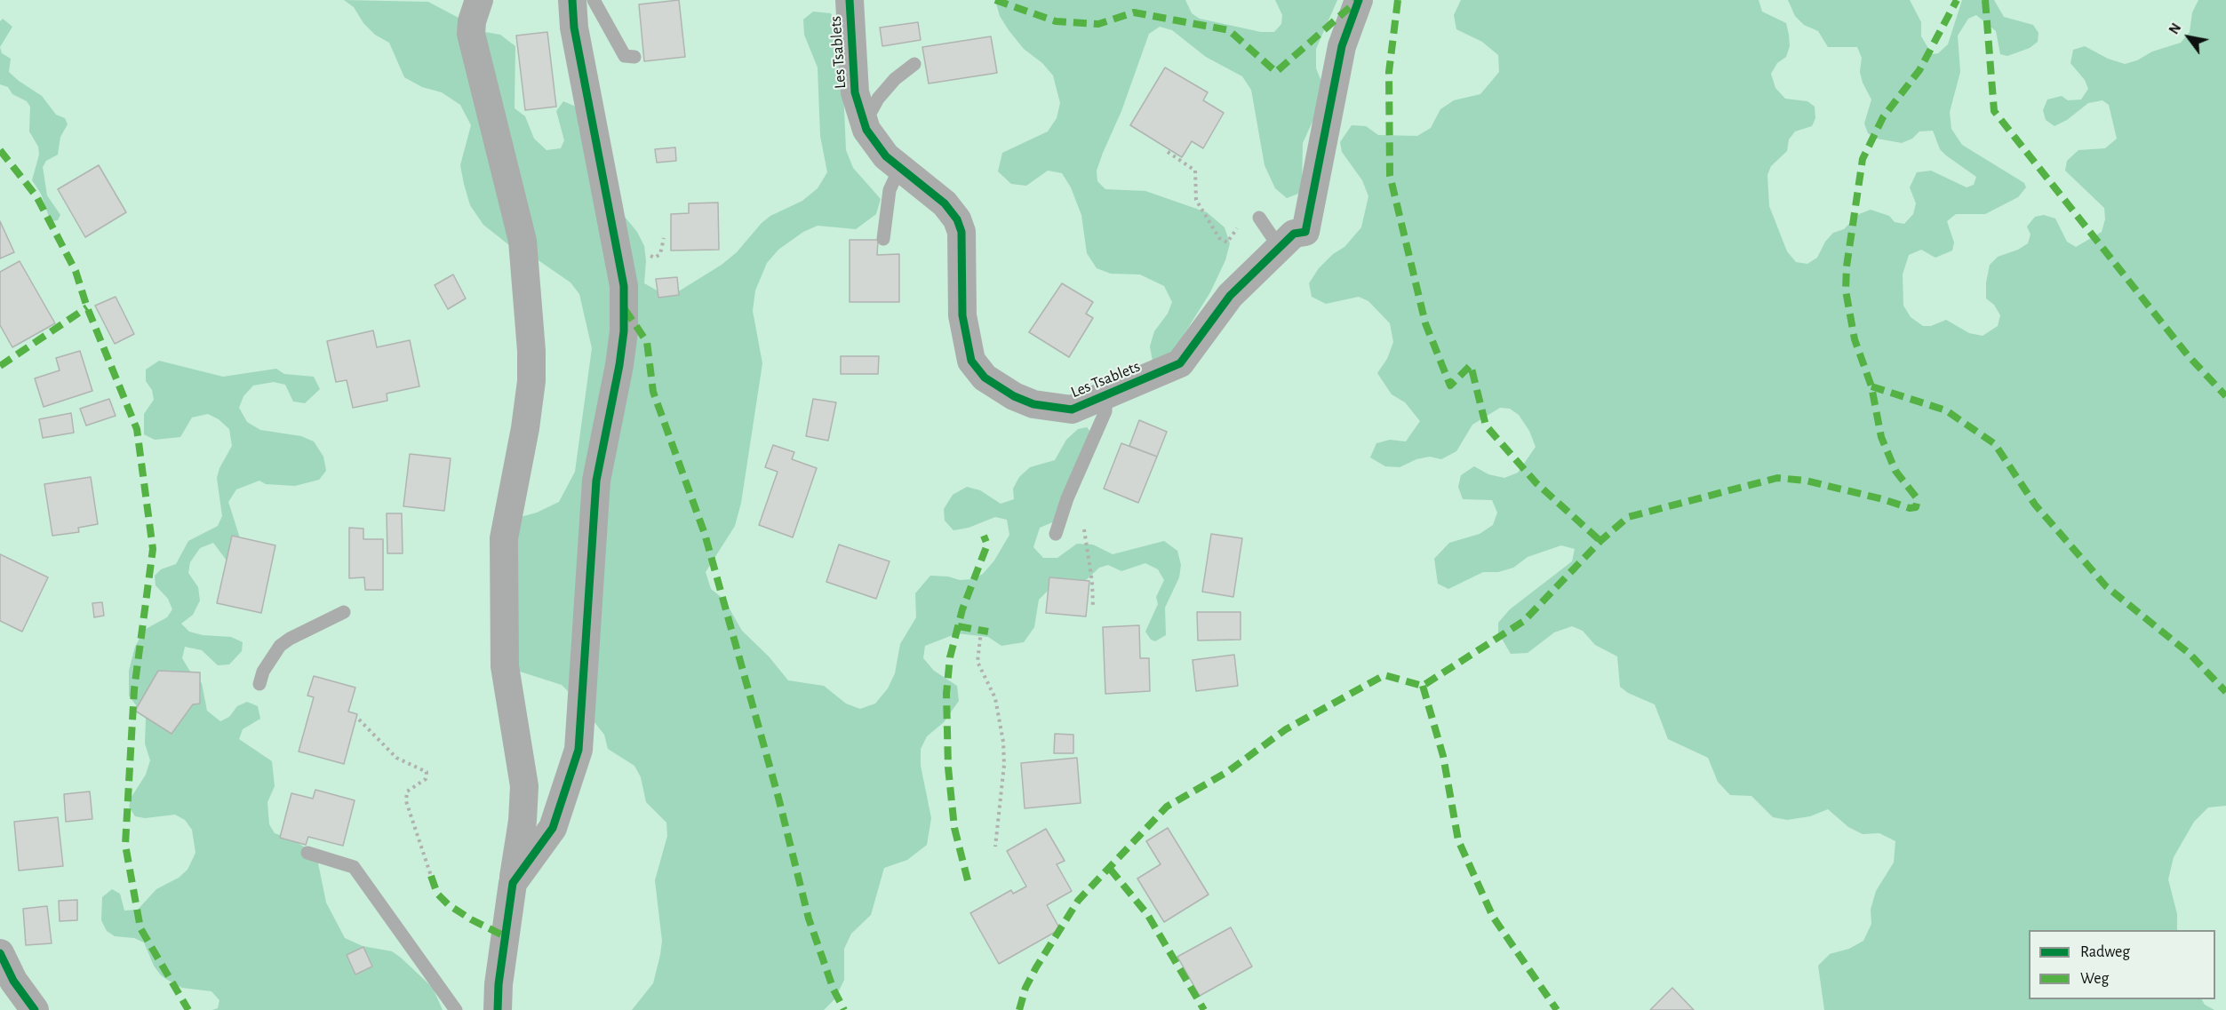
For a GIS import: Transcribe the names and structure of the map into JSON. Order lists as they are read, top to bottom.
{
  "streets": {
    "street": ["Les Tsablets"]
  },
  "legend": ["Radweg", "Weg"],
  "north": "top left"
}
